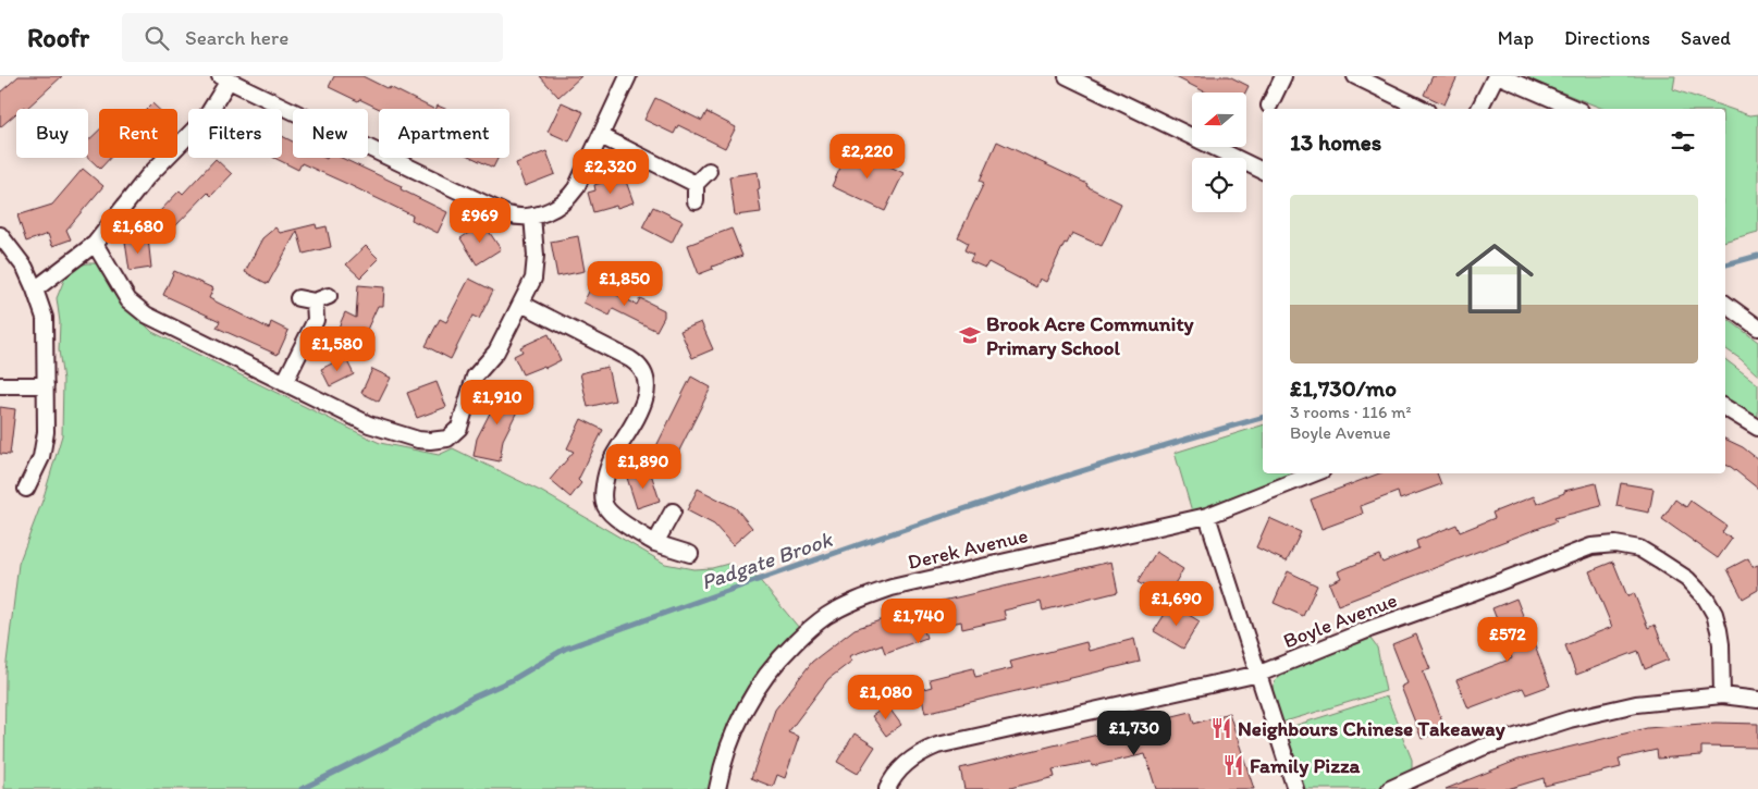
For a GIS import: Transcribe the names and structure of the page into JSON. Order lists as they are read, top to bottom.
{
  "streets": {
    "street": ["Derek Avenue", "Boyle Avenue"]
  },
  "water": ["Padgate Brook"],
  "places": {
    "school or university": ["Brook Acre Community Primary School"],
    "restaurant": ["Neighbours Chinese Takeaway", "Family Pizza"]
  },
  "north": "left",
  "page": {
    "header": "Roofr",
    "search": "Search here",
    "nav": ["Map", "Directions", "Saved"],
    "chip": [
      "Buy",
      "Rent",
      "Filters",
      "New",
      "Apartment"
    ],
    "heading": "13 homes",
    "price": [
      "£2,220",
      "£2,320",
      "£969",
      "£1,680",
      "£1,850",
      "£1,580",
      "£1,910",
      "£1,890",
      "£1,690",
      "£1,740",
      "£572",
      "£1,080",
      "£1,730"
    ],
    "list": [
      {
        "name": "£1,730/mo",
        "note": "3 rooms · 116 m² · Boyle Avenue"
      }
    ]
  }
}
